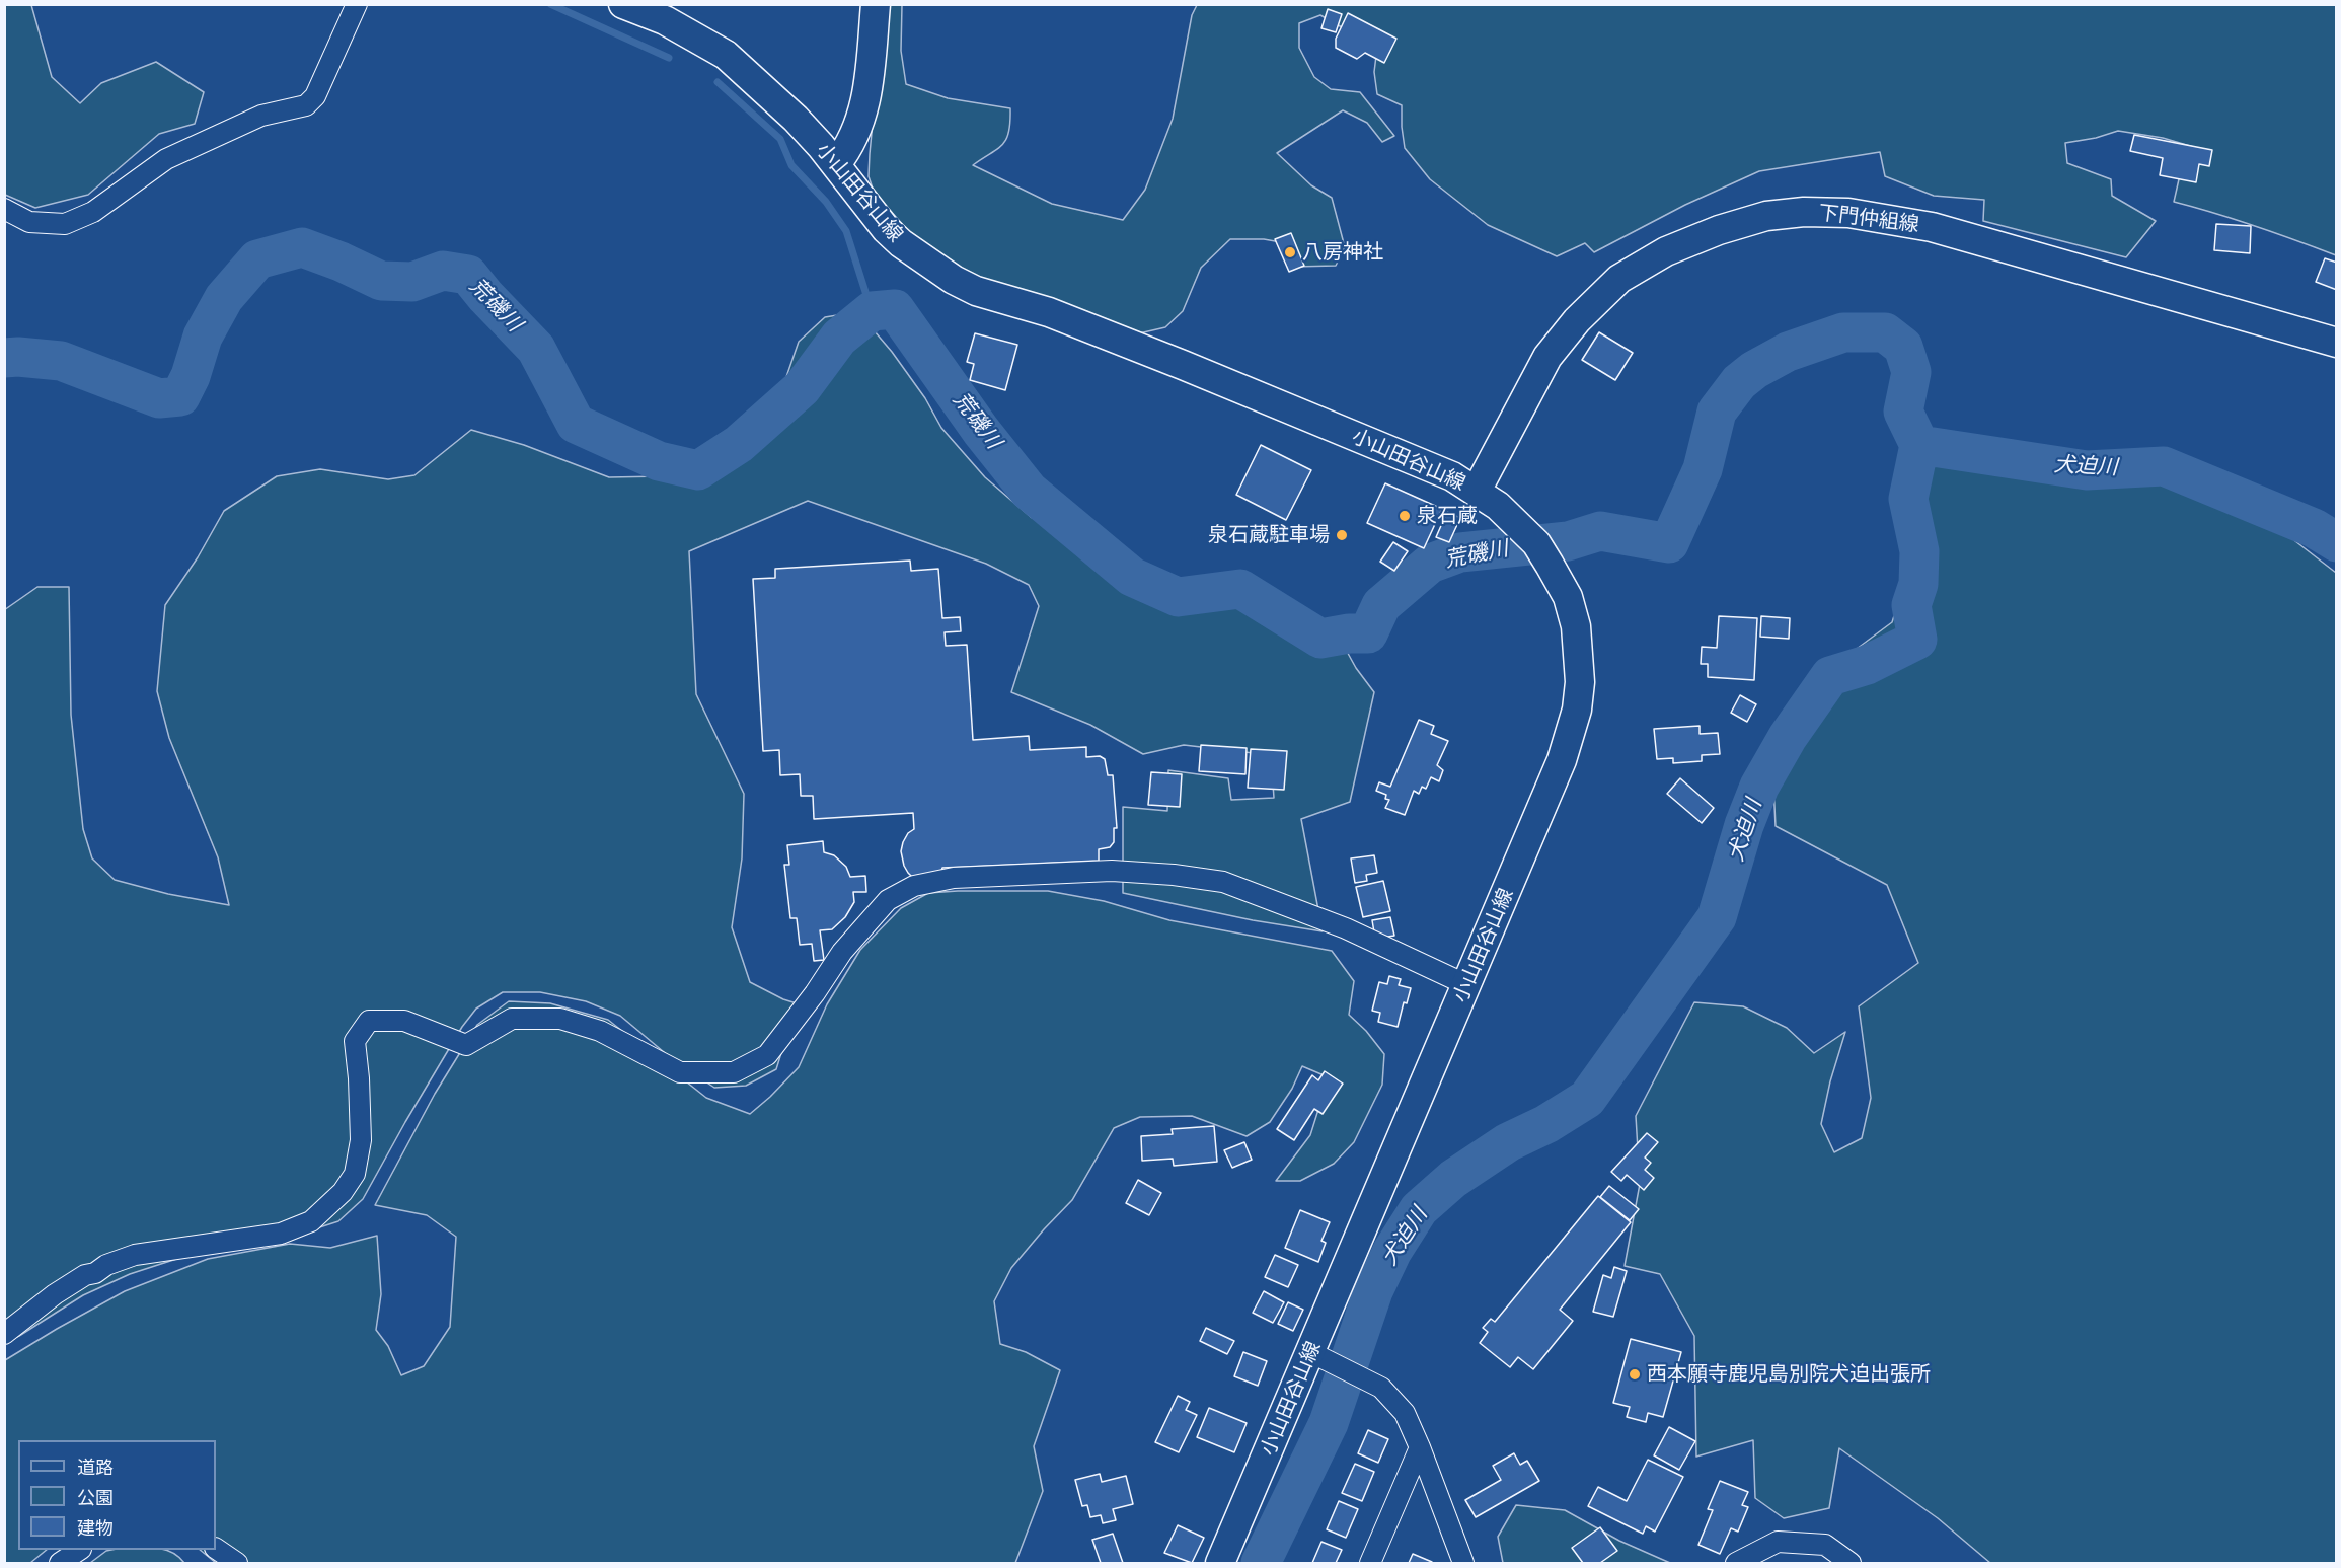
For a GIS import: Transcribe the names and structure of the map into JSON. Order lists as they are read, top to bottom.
{
  "streets": {
    "main road": ["小山田谷山線", "下門仲組線"]
  },
  "crossings": [
    ["小山田谷山線", "下門仲組線"]
  ],
  "water": ["荒磯川", "犬迫川"],
  "places": [
    "八房神社",
    "泉石蔵",
    "泉石蔵駐車場",
    "西本願寺鹿児島別院犬迫出張所"
  ],
  "legend": ["道路", "公園", "建物"]
}
